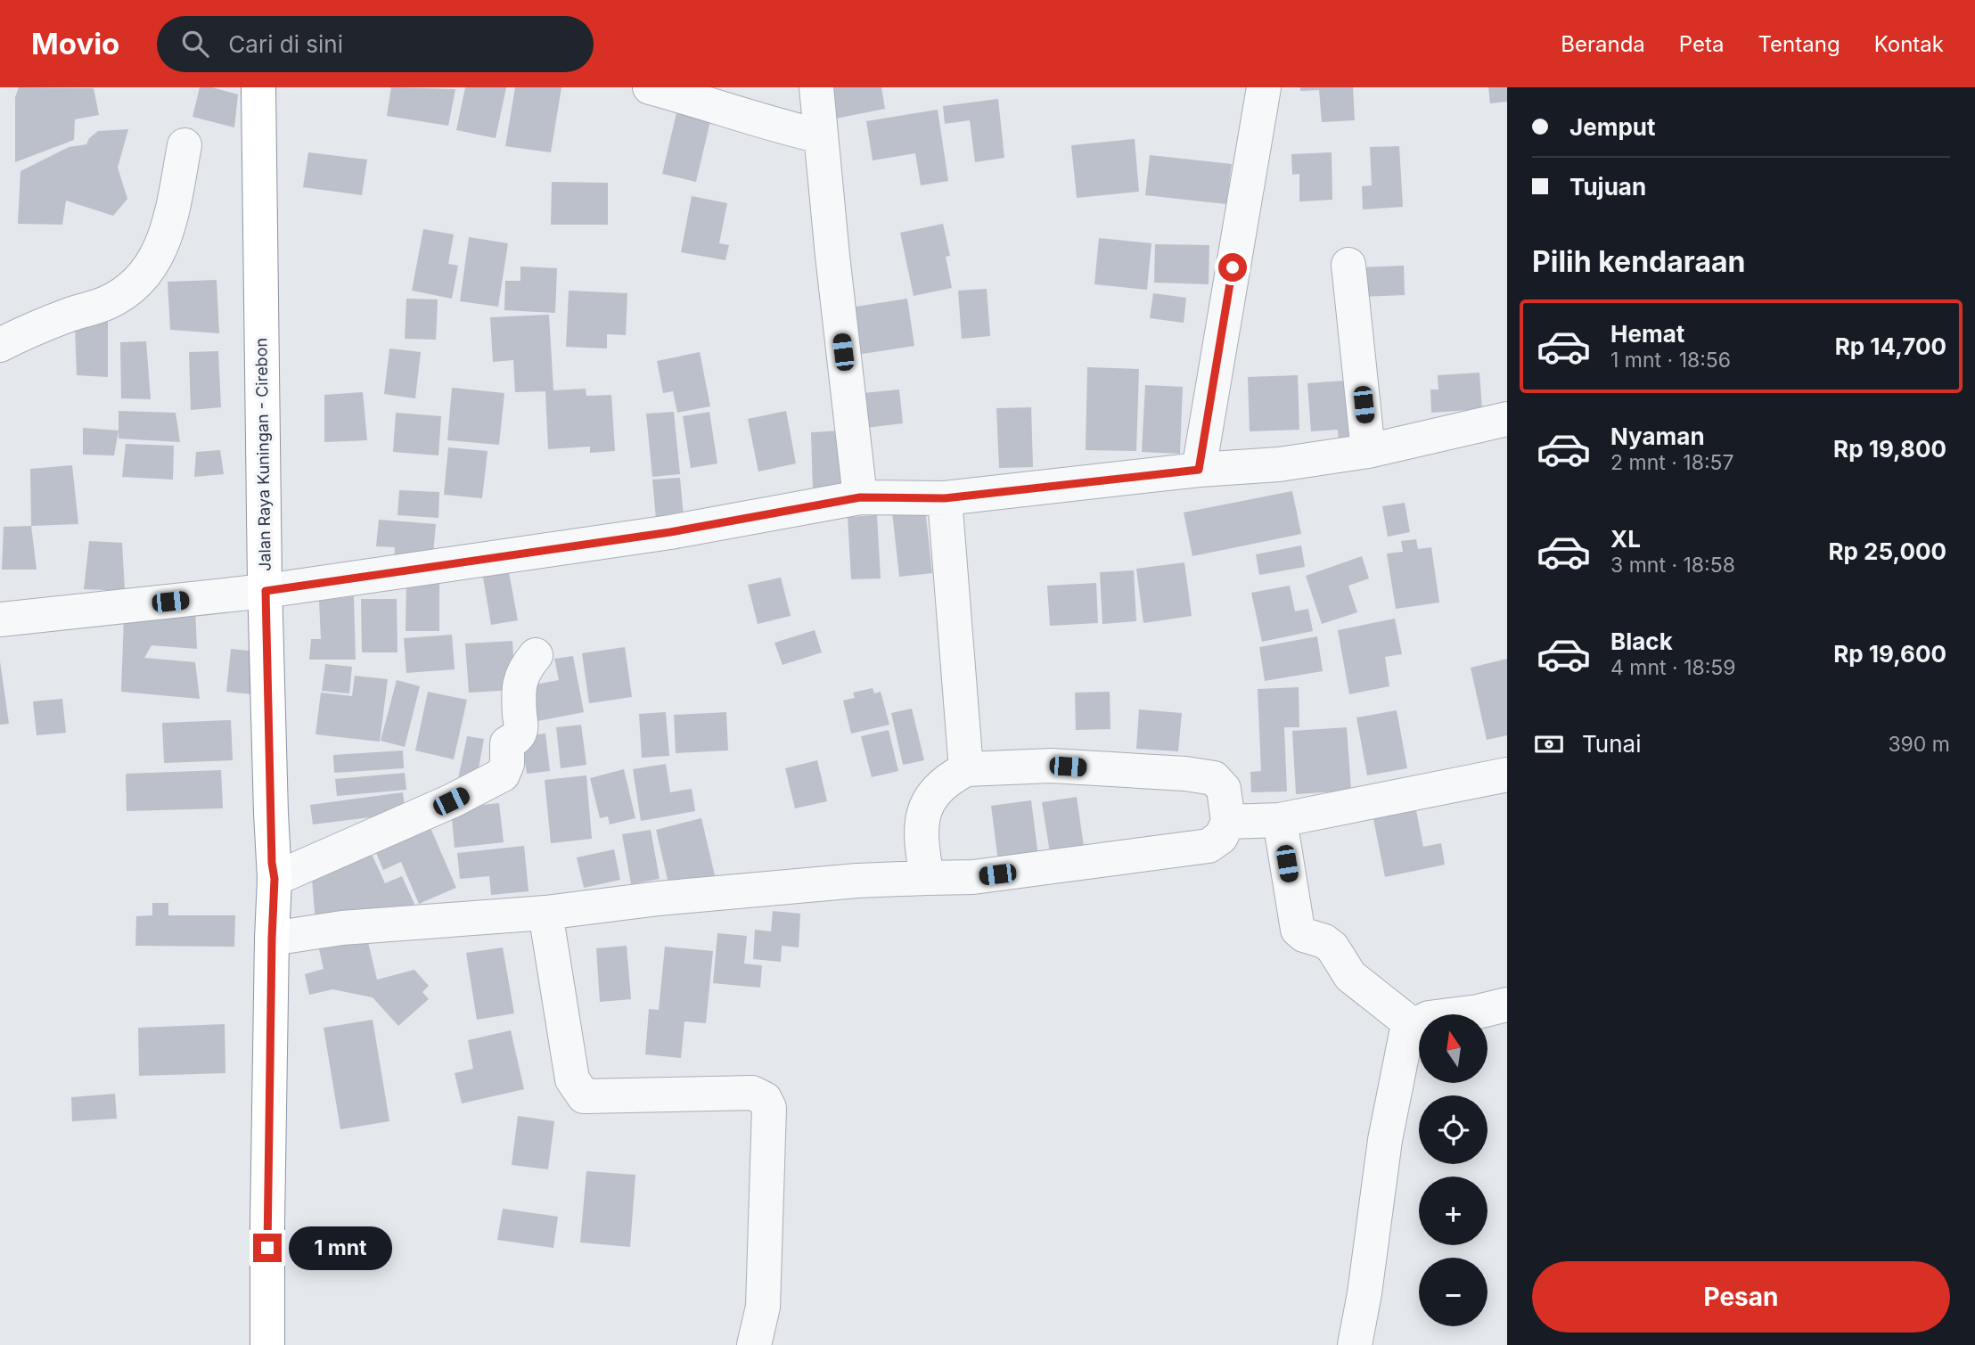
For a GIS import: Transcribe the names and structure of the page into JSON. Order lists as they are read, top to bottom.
{
  "streets": {
    "highway": ["Jalan Raya Kuningan - Cirebon"]
  },
  "north": "top",
  "page": {
    "header": "Movio",
    "search": "Cari di sini",
    "nav": [
      "Beranda",
      "Peta",
      "Tentang",
      "Kontak"
    ],
    "banner": ["Jemput", "Tujuan"],
    "heading": "Pilih kendaraan",
    "list": [
      {
        "name": "Hemat",
        "note": "1 mnt · 18:56",
        "value": "Rp 14,700"
      },
      {
        "name": "Nyaman",
        "note": "2 mnt · 18:57",
        "value": "Rp 19,800"
      },
      {
        "name": "XL",
        "note": "3 mnt · 18:58",
        "value": "Rp 25,000"
      },
      {
        "name": "Black",
        "note": "4 mnt · 18:59",
        "value": "Rp 19,600"
      }
    ],
    "pay": ["Tunai", "390 m"],
    "map_buttons": ["+", "−"],
    "bubble": "1 mnt",
    "buttons": "Pesan"
  }
}
